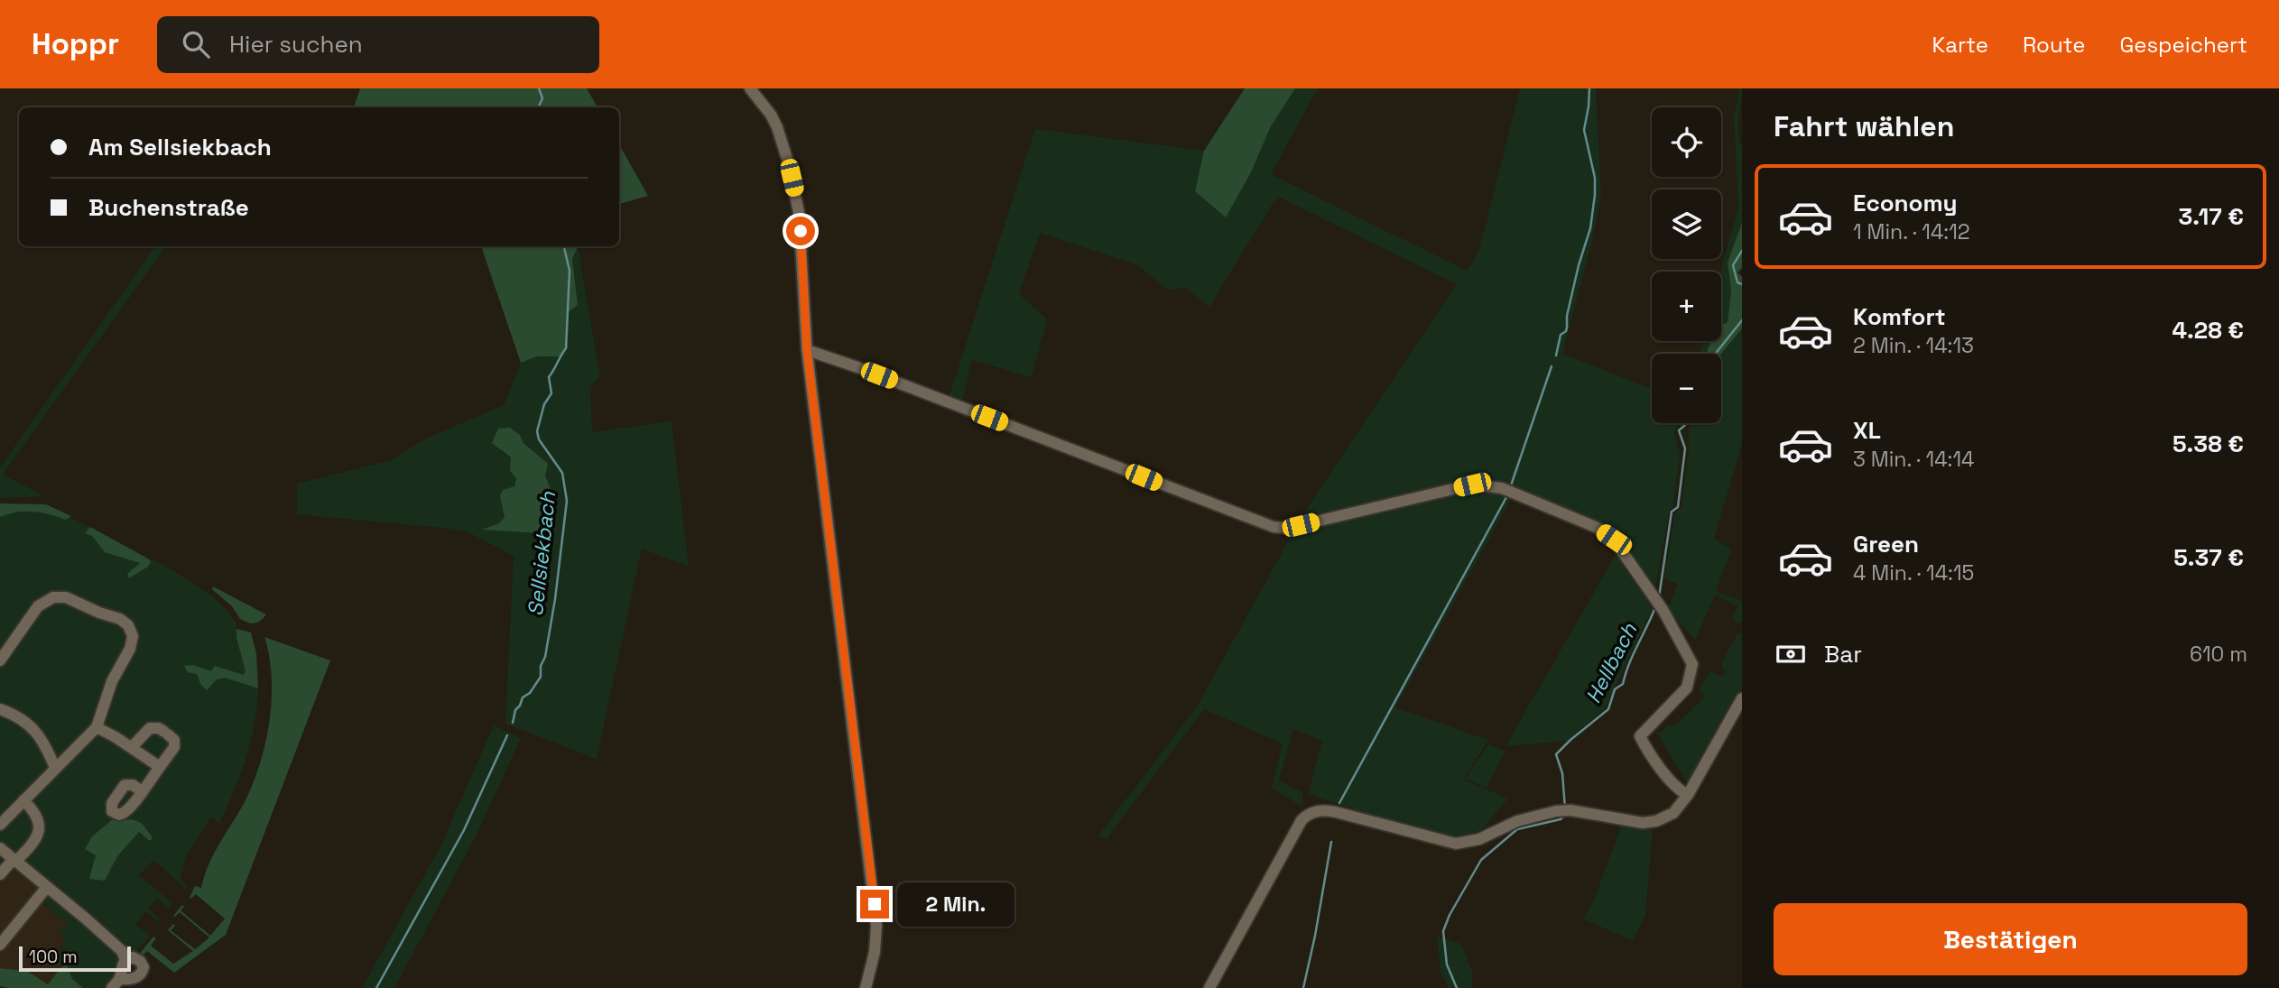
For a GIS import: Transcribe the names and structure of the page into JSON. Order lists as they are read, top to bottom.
{
  "water": ["Sellsiekbach", "Hellbach"],
  "scale_bar": "100 m",
  "page": {
    "header": "Hoppr",
    "search": "Hier suchen",
    "nav": ["Karte", "Route", "Gespeichert"],
    "heading": "Fahrt wählen",
    "map_buttons": ["+", "−"],
    "banner": ["Am Sellsiekbach", "Buchenstraße"],
    "list": [
      {
        "name": "Economy",
        "note": "1 Min. · 14:12",
        "value": "3.17 €"
      },
      {
        "name": "Komfort",
        "note": "2 Min. · 14:13",
        "value": "4.28 €"
      },
      {
        "name": "XL",
        "note": "3 Min. · 14:14",
        "value": "5.38 €"
      },
      {
        "name": "Green",
        "note": "4 Min. · 14:15",
        "value": "5.37 €"
      }
    ],
    "pay": ["Bar", "610 m"],
    "bubble": "2 Min.",
    "buttons": "Bestätigen",
    "scale": "100 m"
  }
}
